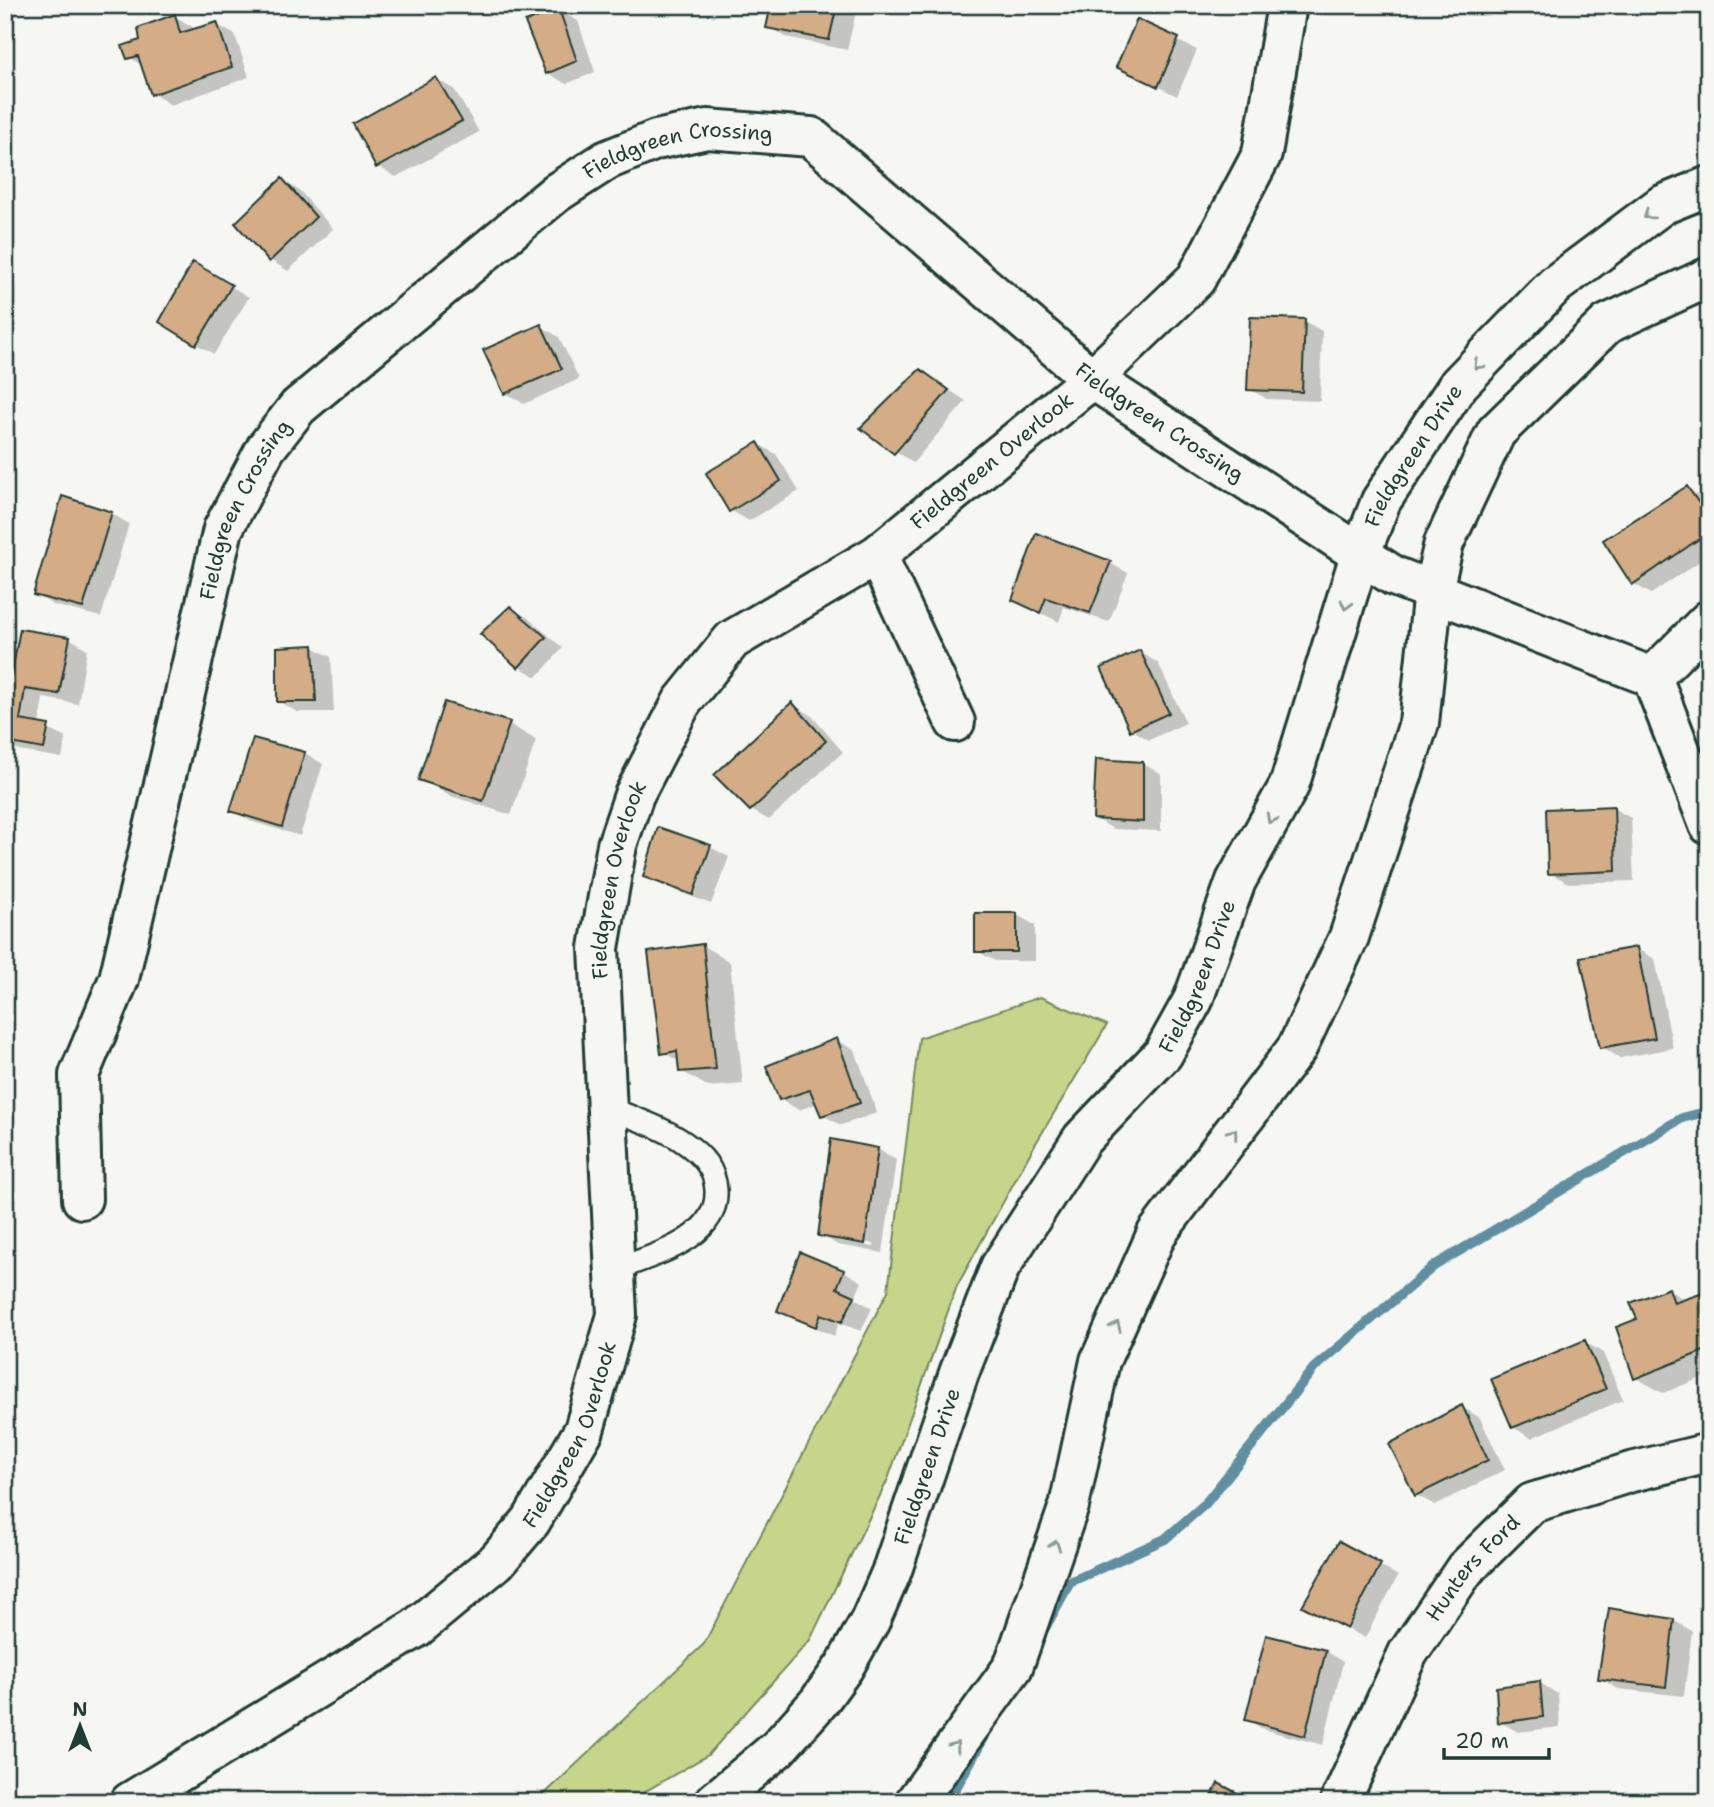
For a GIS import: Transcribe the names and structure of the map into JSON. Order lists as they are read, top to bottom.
{
  "streets": {
    "street": [
      "Fieldgreen Crossing",
      "Fieldgreen Drive",
      "Fieldgreen Overlook",
      "Hunters Ford"
    ]
  },
  "crossings": [
    ["Fieldgreen Crossing", "Fieldgreen Drive"],
    ["Fieldgreen Crossing", "Fieldgreen Overlook"]
  ],
  "scale_bar": "20 m",
  "north": "top"
}
